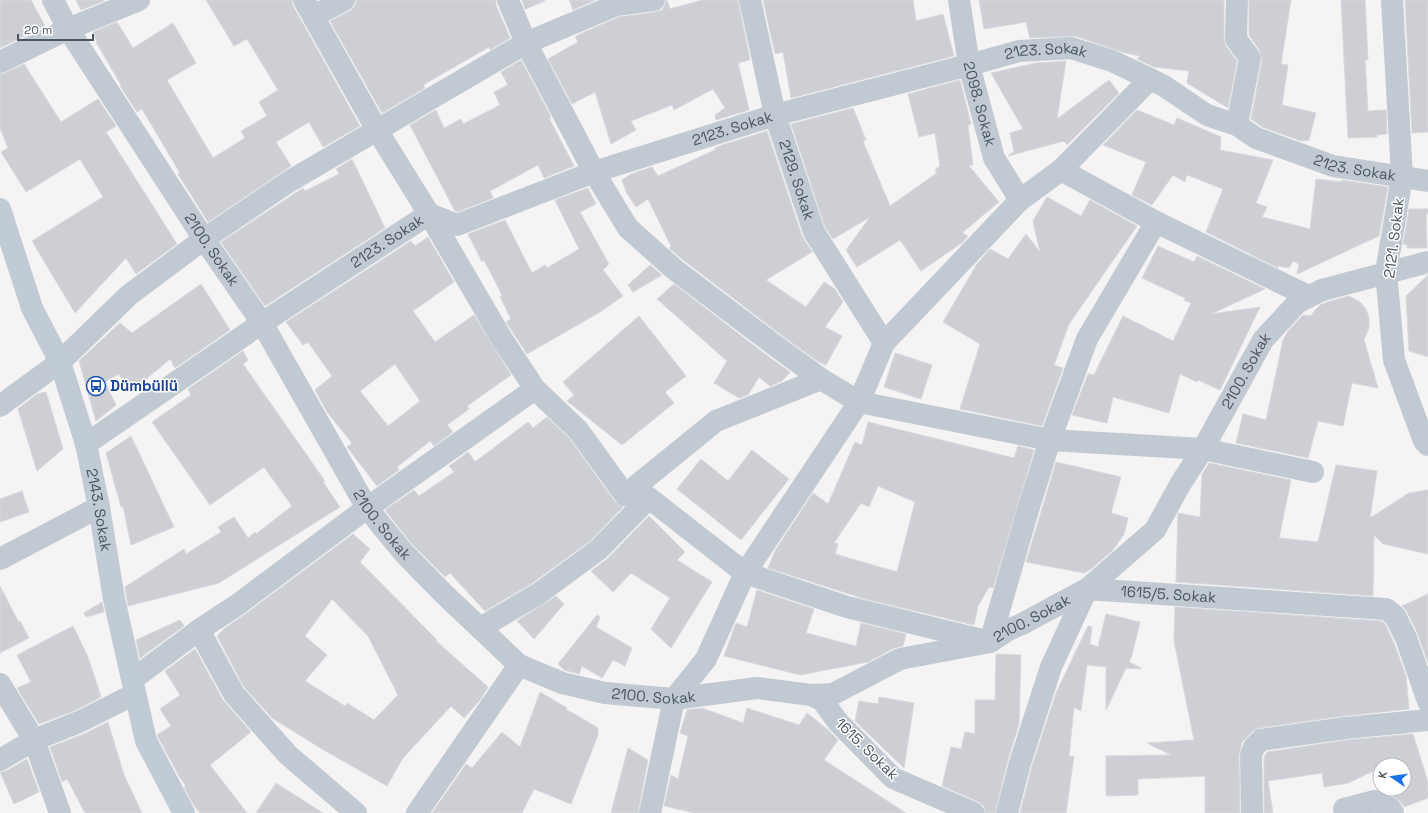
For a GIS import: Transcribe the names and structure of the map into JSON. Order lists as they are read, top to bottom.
{
  "streets": {
    "main road": ["2143. Sokak"],
    "street": [
      "2123. Sokak",
      "2098. Sokak",
      "2129. Sokak",
      "2121. Sokak",
      "2100. Sokak",
      "1615/5. Sokak",
      "1615. Sokak"
    ]
  },
  "crossings": [
    ["2123. Sokak", "2098. Sokak"],
    ["2123. Sokak", "2129. Sokak"],
    ["2123. Sokak", "2121. Sokak"],
    ["2123. Sokak", "2100. Sokak"],
    ["2123. Sokak", "2143. Sokak"],
    ["2121. Sokak", "2100. Sokak"],
    ["2100. Sokak", "1615/5. Sokak"],
    ["2100. Sokak", "1615. Sokak"]
  ],
  "places": {
    "bus stop": ["Dümbüllü"]
  },
  "scale_bar": "20 m",
  "north": "left"
}
